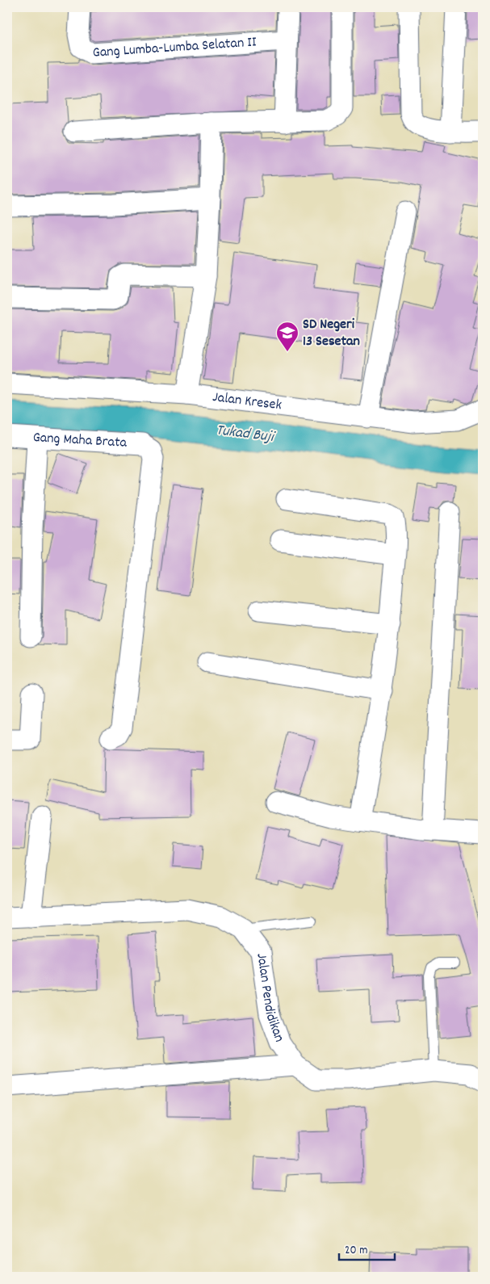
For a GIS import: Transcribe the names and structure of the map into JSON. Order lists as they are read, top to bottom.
{
  "streets": {
    "street": [
      "Gang Lumba-Lumba Selatan II",
      "Jalan Kresek",
      "Gang Maha Brata",
      "Jalan Pendidikan"
    ]
  },
  "water": ["Tukad Buji"],
  "places": {
    "school or university": ["SD Negeri 13 Sesetan"]
  },
  "scale_bar": "20 m"
}
